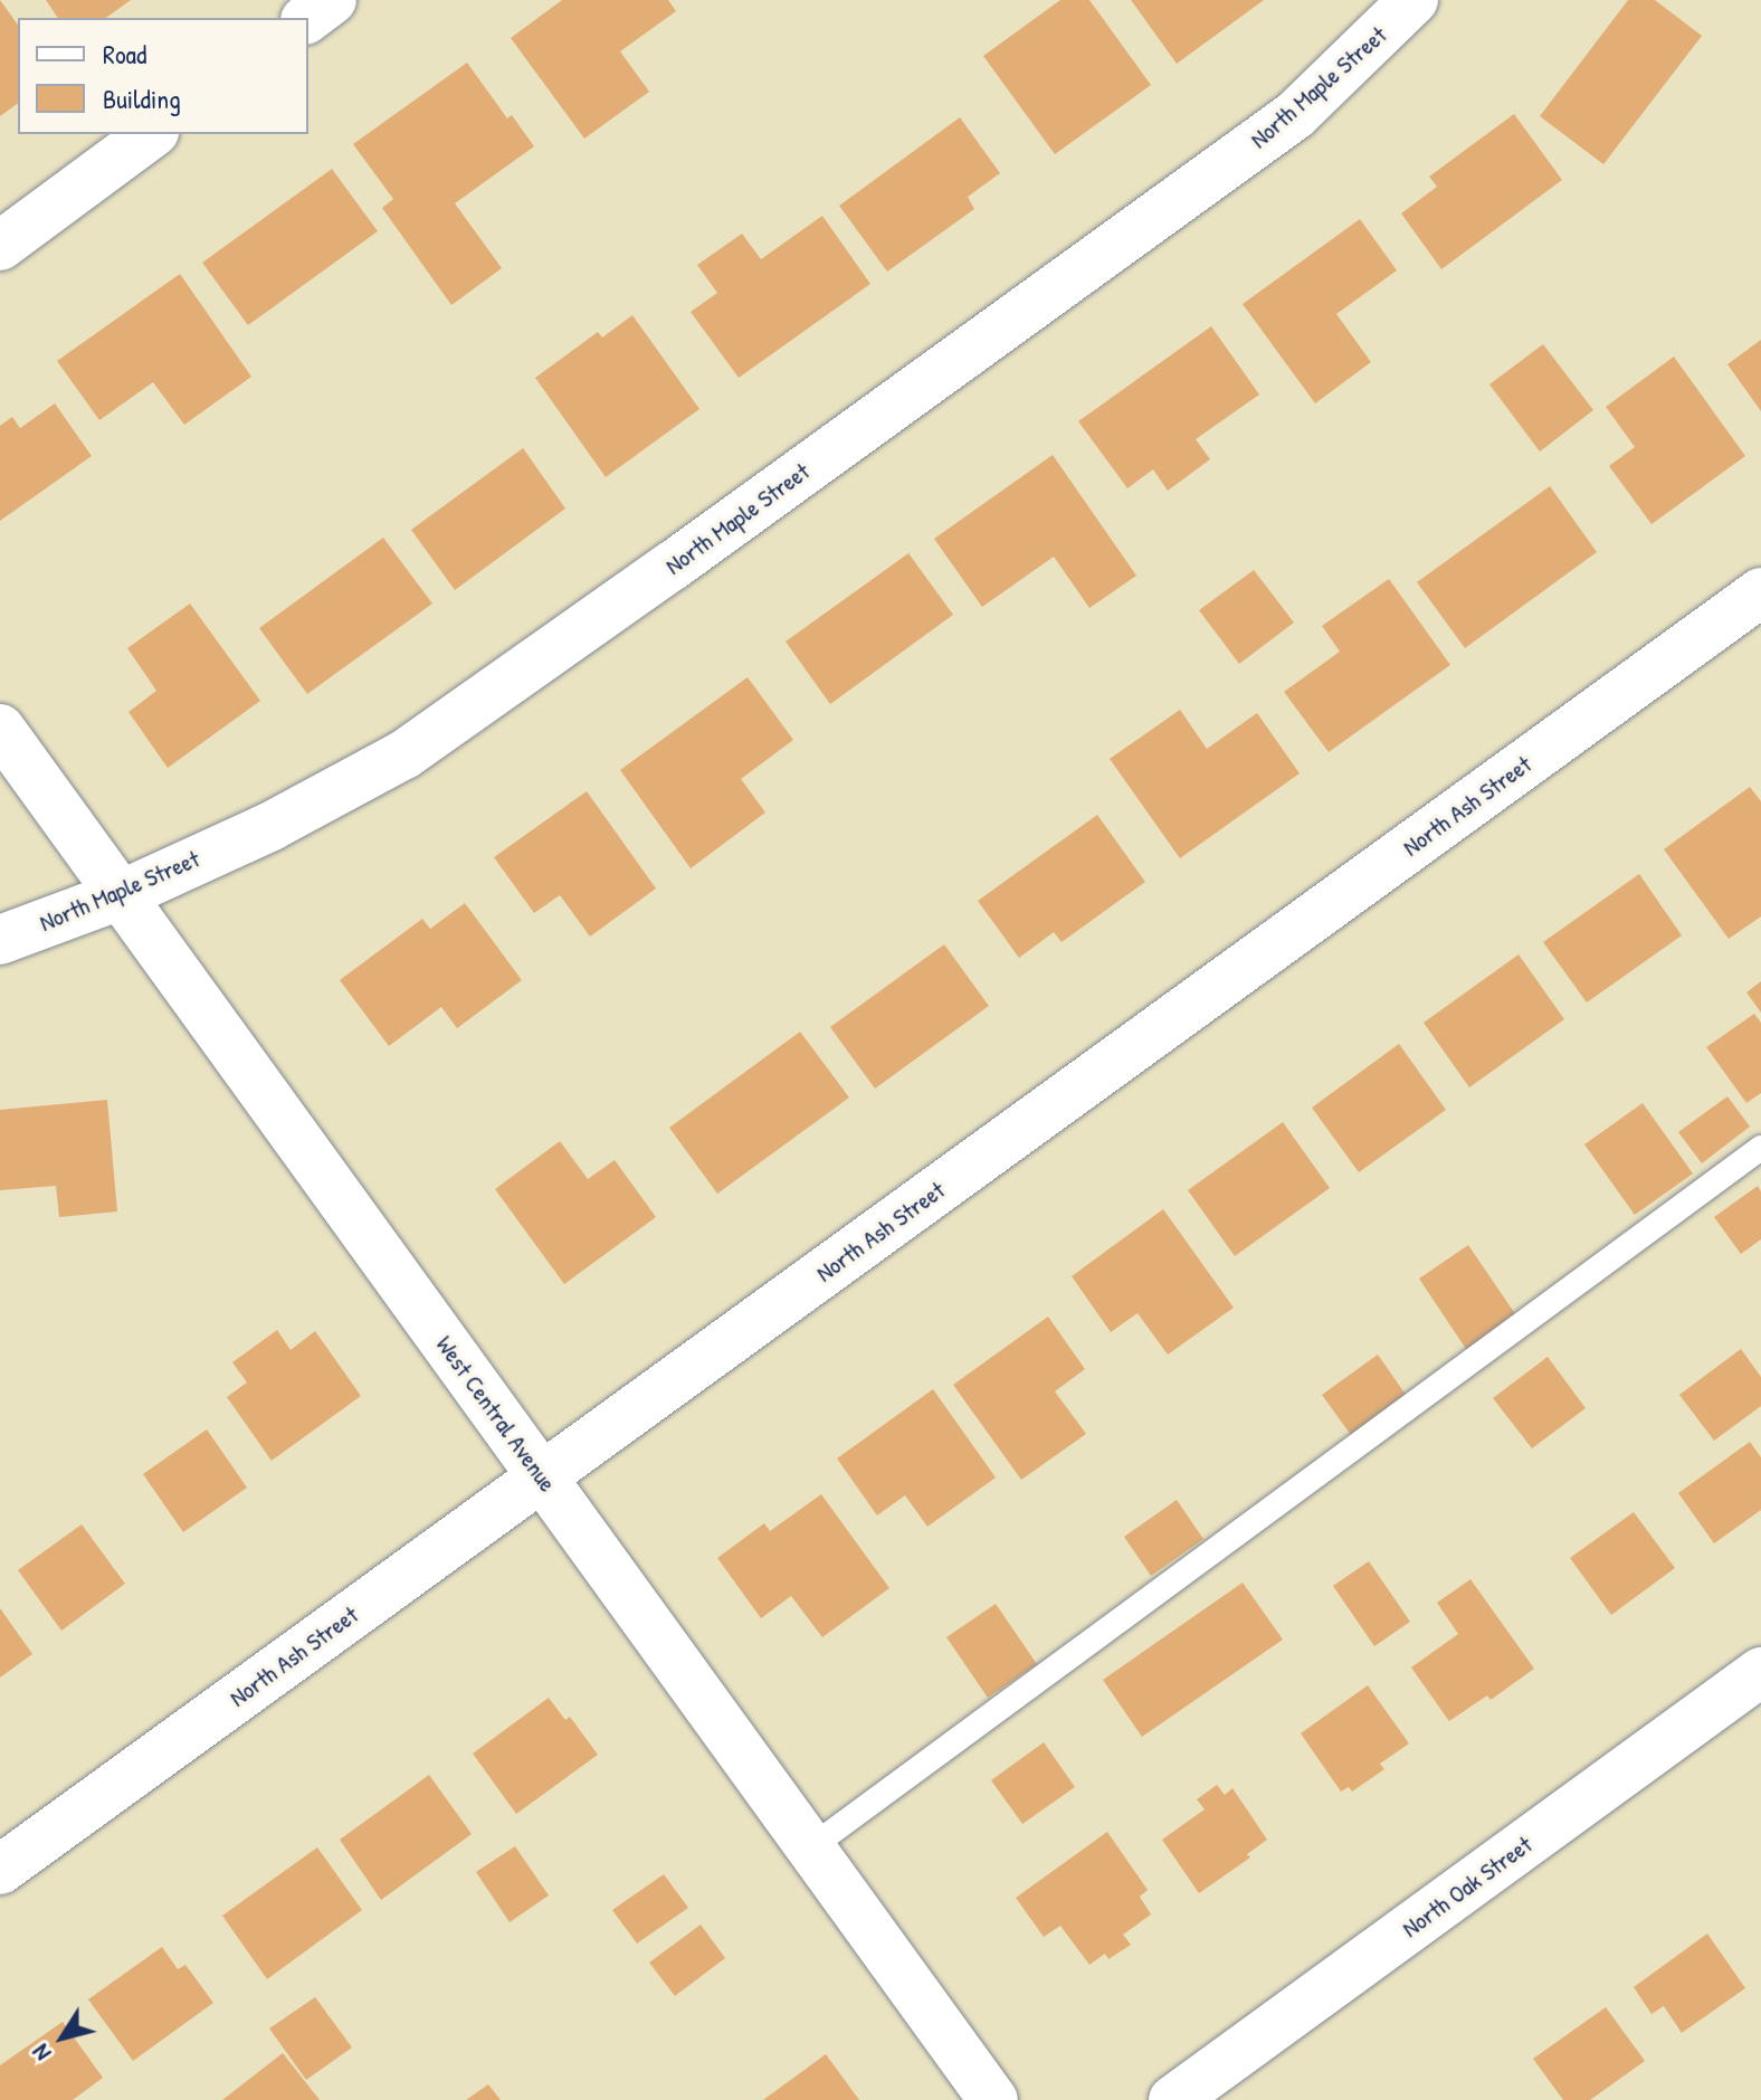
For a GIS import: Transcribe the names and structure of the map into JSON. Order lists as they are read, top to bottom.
{
  "streets": {
    "main road": [
      "North Maple Street",
      "North Ash Street",
      "West Central Avenue",
      "North Oak Street"
    ]
  },
  "crossings": [
    ["North Maple Street", "West Central Avenue"],
    ["North Ash Street", "West Central Avenue"]
  ],
  "legend": ["Road", "Building"],
  "north": "bottom left"
}
